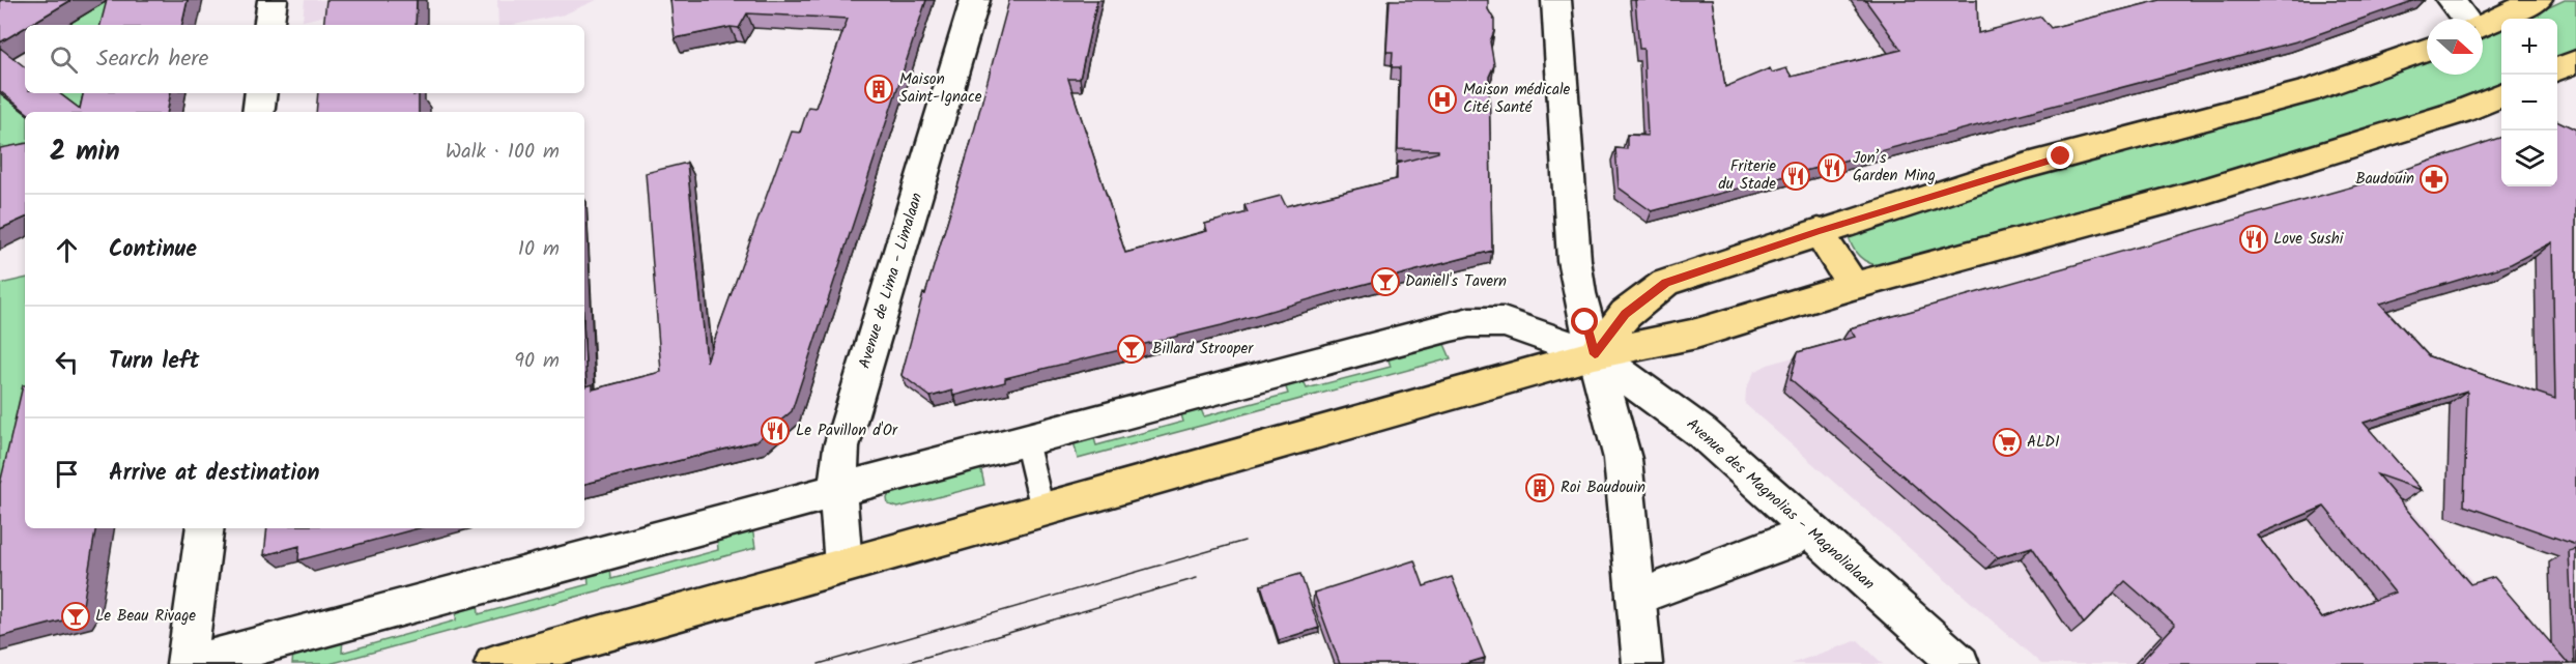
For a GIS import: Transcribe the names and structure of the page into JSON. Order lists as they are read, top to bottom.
{
  "streets": {
    "street": ["Avenue de Lima - Limalaan", "Avenue des Magnolias - Magnolialaan"]
  },
  "crossings": [
    ["Avenue de Lima - Limalaan", "Avenue des Magnolias - Magnolialaan"]
  ],
  "places": {
    "building": ["Maison Saint-Ignace", "Roi Baudouin"],
    "hospital": ["Maison médicale Cité Santé"],
    "restaurant": [
      "Jon’s Garden Ming",
      "Friterie du Stade",
      "Love Sushi",
      "Le Pavillon d'Or"
    ],
    "pharmacy": ["Baudouin"],
    "bar": ["Daniell's Tavern", "Billard Strooper", "Le Beau Rivage"],
    "supermarket": ["ALDI"]
  },
  "north": "right",
  "page": {
    "map_buttons": ["+", "−"],
    "search": "Search here",
    "heading": ["2 min", "Walk · 100 m"],
    "list": [
      ["Continue", "10 m"],
      ["Turn left", "90 m"],
      "Arrive at destination"
    ]
  }
}
